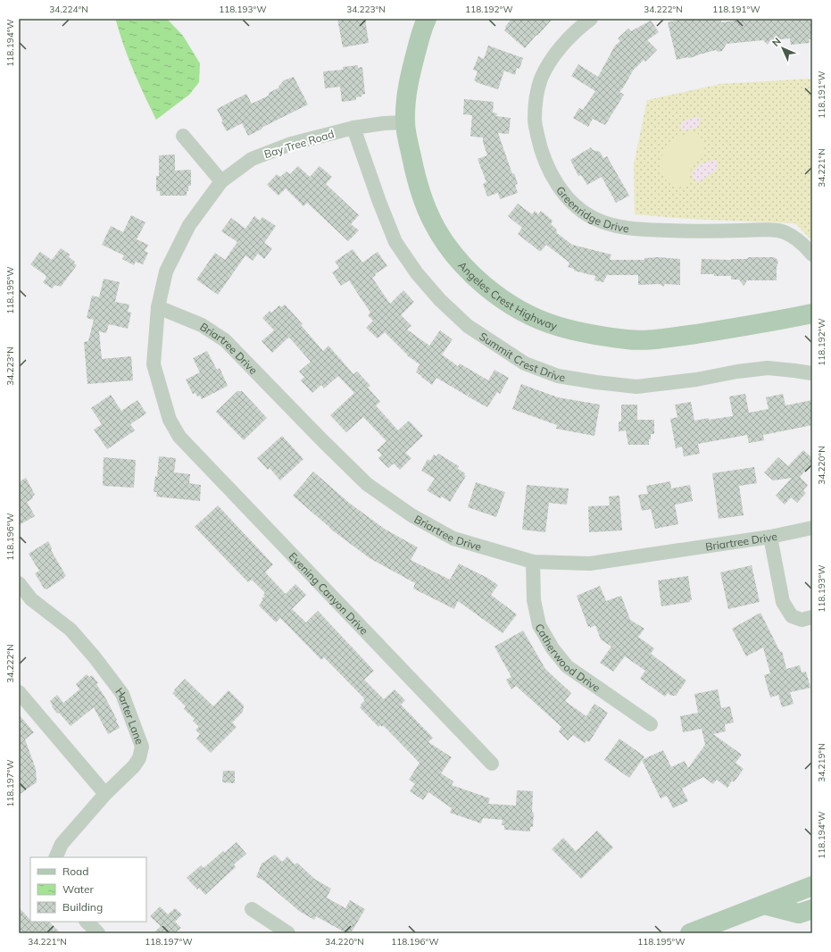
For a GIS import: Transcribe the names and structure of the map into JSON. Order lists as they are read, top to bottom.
{
  "streets": {
    "main road": ["Angeles Crest Highway"],
    "street": [
      "Bay Tree Road",
      "Greenridge Drive",
      "Briartree Drive",
      "Summit Crest Drive",
      "Evening Canyon Drive",
      "Catherwood Drive",
      "Harter Lane"
    ]
  },
  "crossings": [
    ["Bay Tree Road", "Angeles Crest Highway"],
    ["Bay Tree Road", "Briartree Drive"],
    ["Bay Tree Road", "Summit Crest Drive"],
    ["Bay Tree Road", "Evening Canyon Drive"],
    ["Briartree Drive", "Catherwood Drive"]
  ],
  "legend": ["Road", "Water", "Building"],
  "north": "top left",
  "coordinates": [
    "34.224°N",
    "118.193°W",
    "34.223°N",
    "118.192°W",
    "34.222°N",
    "118.191°W",
    "118.194°W",
    "34.221°N",
    "118.195°W",
    "34.220°N",
    "118.196°W",
    "34.219°N",
    "118.197°W"
  ]
}
